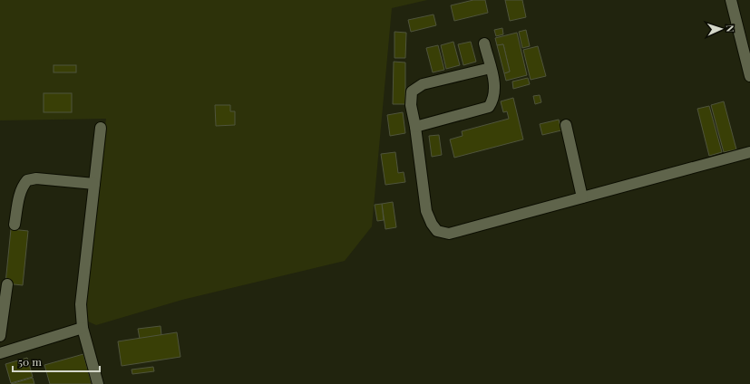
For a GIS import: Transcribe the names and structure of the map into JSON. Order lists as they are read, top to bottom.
{
  "scale_bar": "50 m",
  "north": "right"
}
